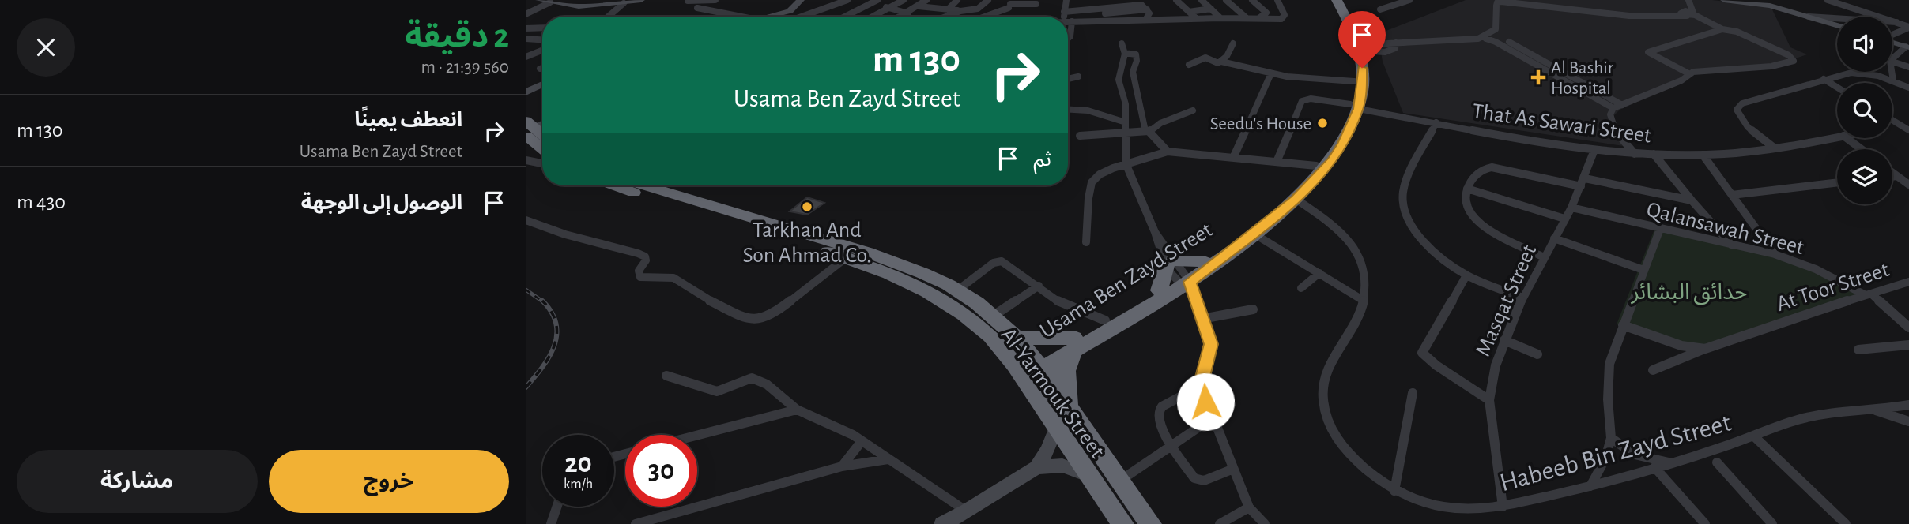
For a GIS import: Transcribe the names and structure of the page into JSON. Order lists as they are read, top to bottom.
{
  "streets": {
    "highway": ["Usama Ben Zayd Street", "Al-Yarmouk Street"],
    "street": [
      "That As Sawari Street",
      "Qalansawah Street",
      "At Toor Street",
      "Masqat Street",
      "Habeeb Bin Zayd Street"
    ]
  },
  "crossings": [
    ["That As Sawari Street", "Usama Ben Zayd Street"],
    ["That As Sawari Street", "Masqat Street"],
    ["Qalansawah Street", "At Toor Street"],
    ["Qalansawah Street", "Masqat Street"],
    ["Usama Ben Zayd Street", "Al-Yarmouk Street"],
    ["Usama Ben Zayd Street", "Habeeb Bin Zayd Street"],
    ["Masqat Street", "Habeeb Bin Zayd Street"]
  ],
  "parks": ["حدائق البشائر"],
  "places": {
    "health": ["Al Bashir Hospital"],
    "other": ["Seedu's House", "Tarkhan And Son Ahmad Co."]
  },
  "page": {
    "heading": ["2 دقيقة", "560 m · 21:39"],
    "turn": ["130 m", "Usama Ben Zayd Street"],
    "list": [
      {
        "name": "انعطف يمينًا",
        "note": "Usama Ben Zayd Street",
        "value": "130 m"
      },
      {
        "name": "الوصول إلى الوجهة",
        "value": "430 m"
      }
    ],
    "then": "ثم",
    "speed": "20 km/h",
    "limit": "30",
    "buttons": ["خروج", "مشاركة"]
  }
}
